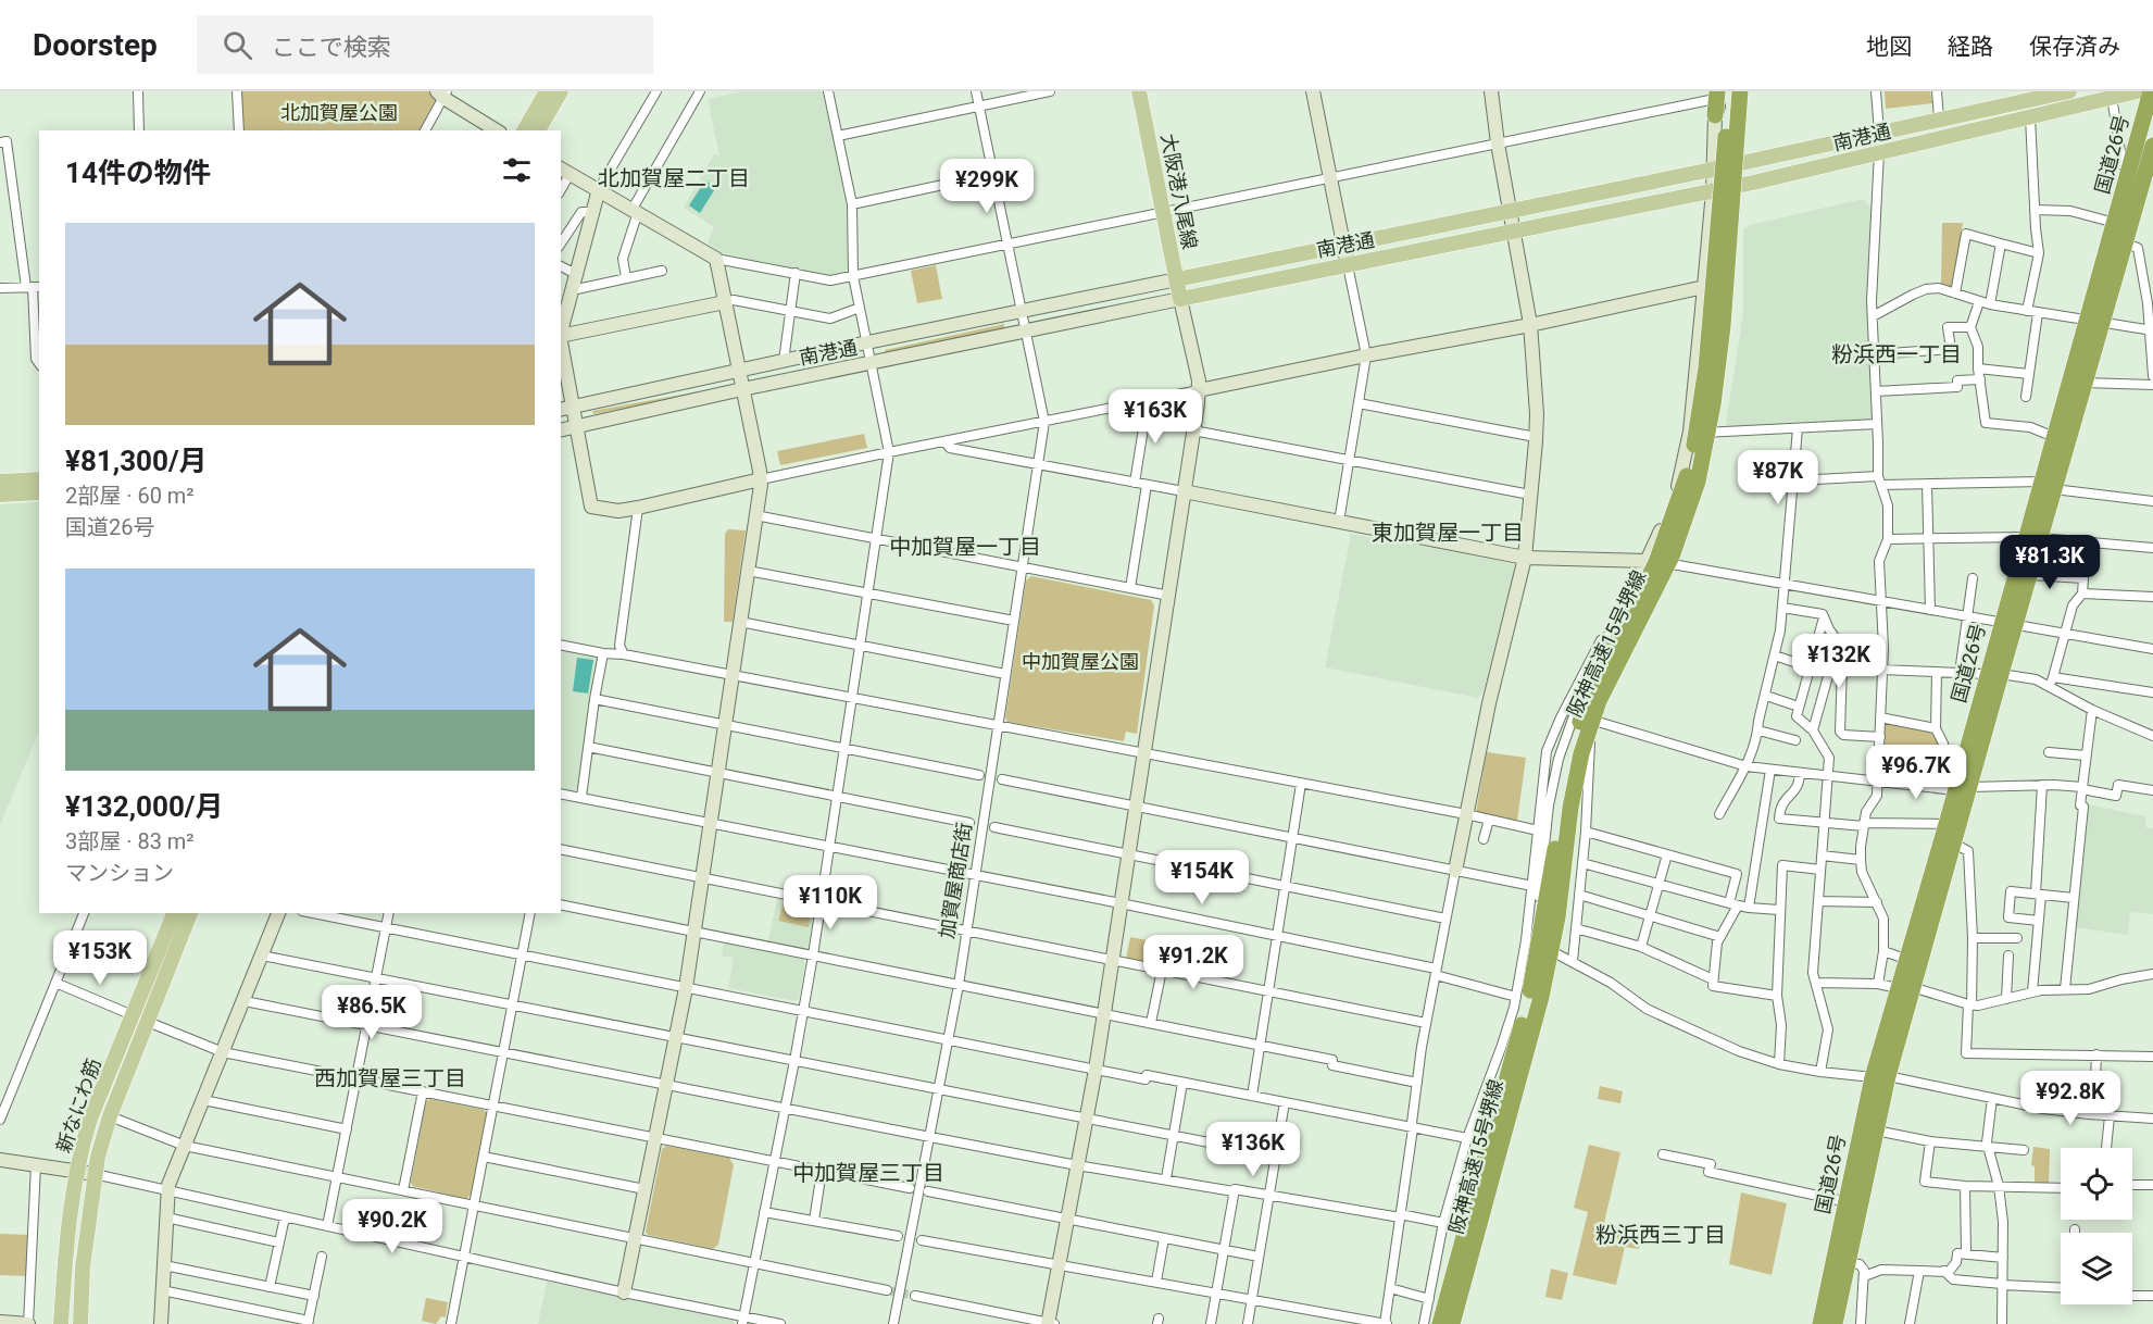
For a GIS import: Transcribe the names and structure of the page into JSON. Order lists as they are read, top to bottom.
{
  "streets": {
    "highway": ["国道26号", "阪神高速15号堺線"],
    "main road": ["南港通", "大阪港八尾線", "新なにわ筋"],
    "street": ["加賀屋商店街"]
  },
  "crossings": [
    ["南港通", "大阪港八尾線"],
    ["南港通", "加賀屋商店街"]
  ],
  "districts": [
    "北加賀屋二丁目",
    "粉浜西一丁目",
    "東加賀屋一丁目",
    "中加賀屋一丁目",
    "西加賀屋三丁目",
    "中加賀屋三丁目",
    "粉浜西三丁目"
  ],
  "parks": ["北加賀屋公園", "中加賀屋公園"],
  "page": {
    "header": "Doorstep",
    "search": "ここで検索",
    "nav": ["地図", "経路", "保存済み"],
    "heading": "14件の物件",
    "price": [
      "¥299K",
      "¥163K",
      "¥87K",
      "¥81.3K",
      "¥132K",
      "¥96.7K",
      "¥154K",
      "¥110K",
      "¥153K",
      "¥91.2K",
      "¥86.5K",
      "¥92.8K",
      "¥136K",
      "¥90.2K"
    ],
    "list": [
      {
        "name": "¥81,300/月",
        "note": "2部屋 · 60 m² · 国道26号"
      },
      {
        "name": "¥132,000/月",
        "note": "3部屋 · 83 m² · マンション"
      }
    ]
  }
}
